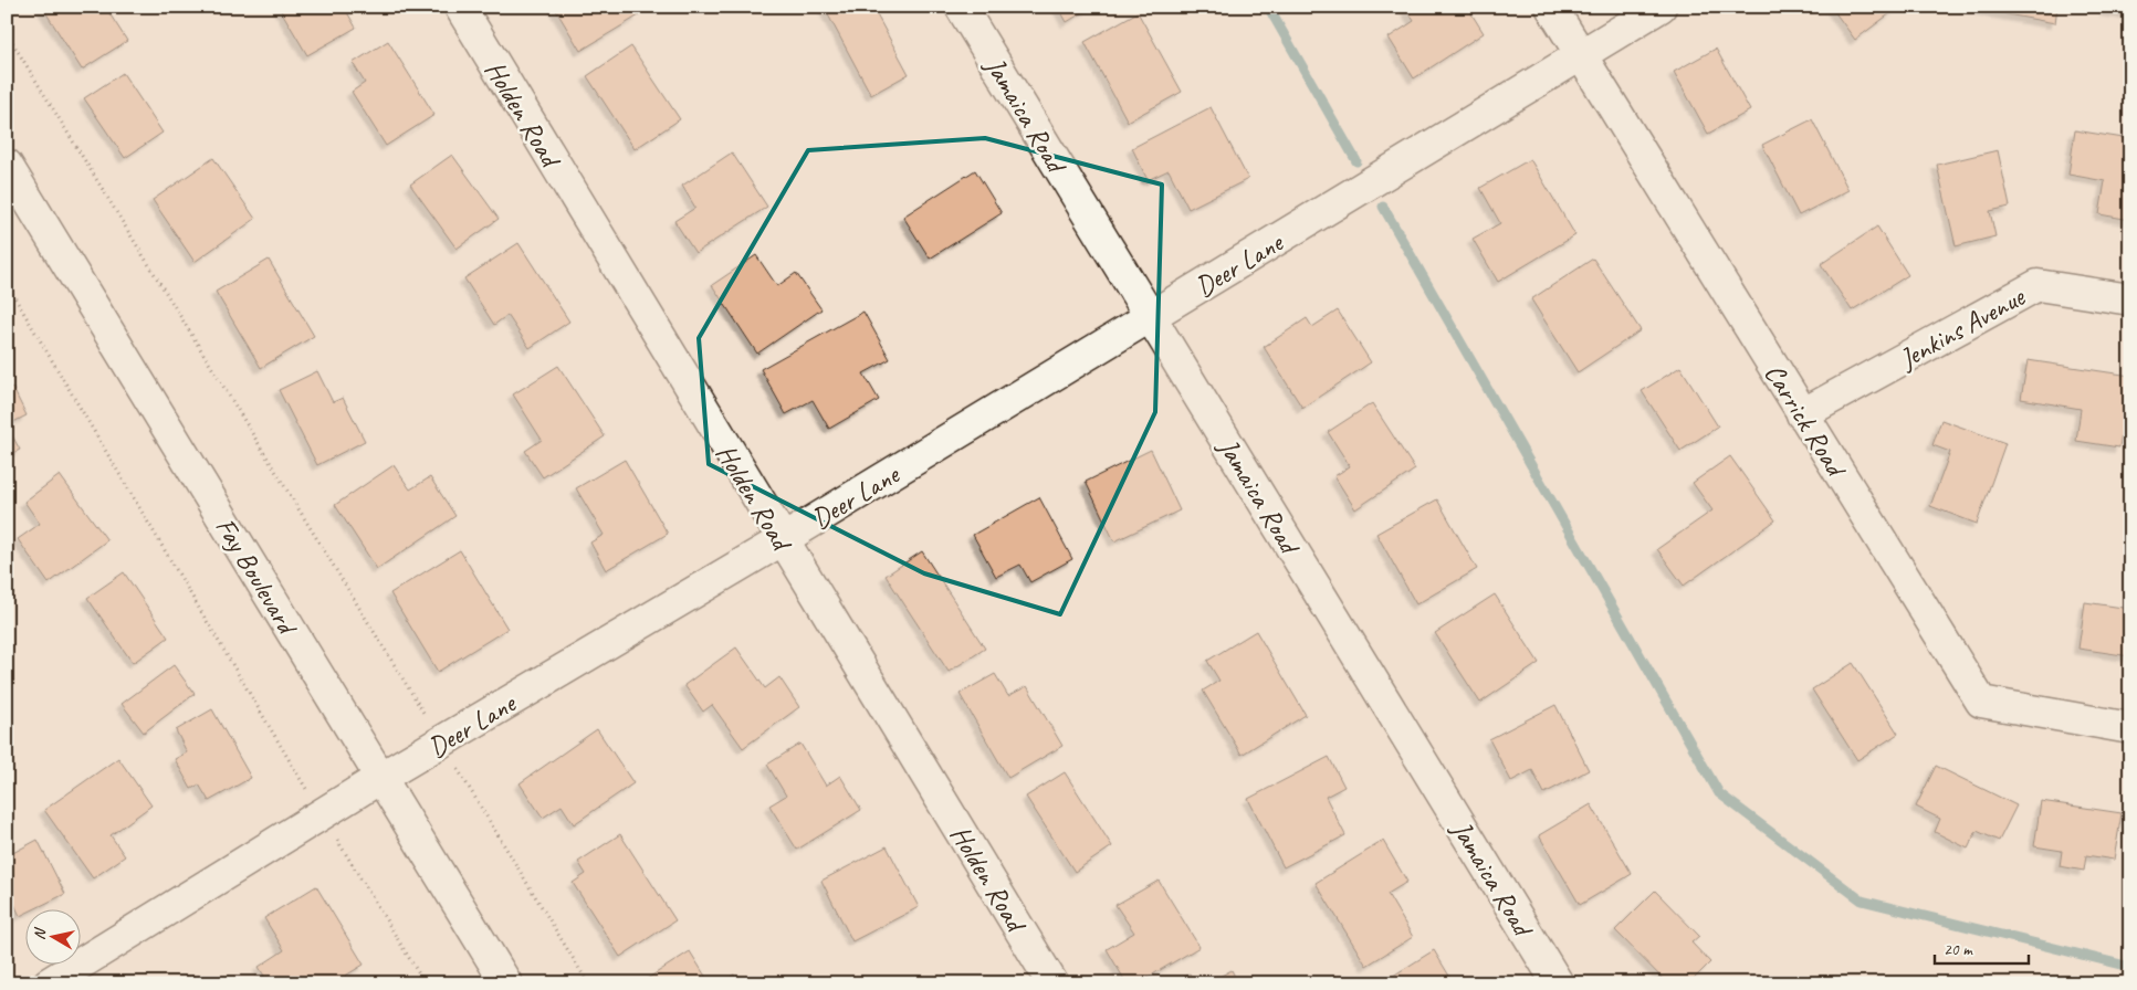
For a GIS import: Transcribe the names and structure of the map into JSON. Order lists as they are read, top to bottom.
{
  "streets": {
    "street": [
      "Holden Road",
      "Jamaica Road",
      "Deer Lane",
      "Jenkins Avenue",
      "Carrick Road",
      "Fay Boulevard"
    ]
  },
  "crossings": [
    ["Holden Road", "Deer Lane"],
    ["Jamaica Road", "Deer Lane"],
    ["Deer Lane", "Carrick Road"],
    ["Deer Lane", "Fay Boulevard"],
    ["Jenkins Avenue", "Carrick Road"]
  ],
  "scale_bar": "20 m",
  "north": "left"
}
